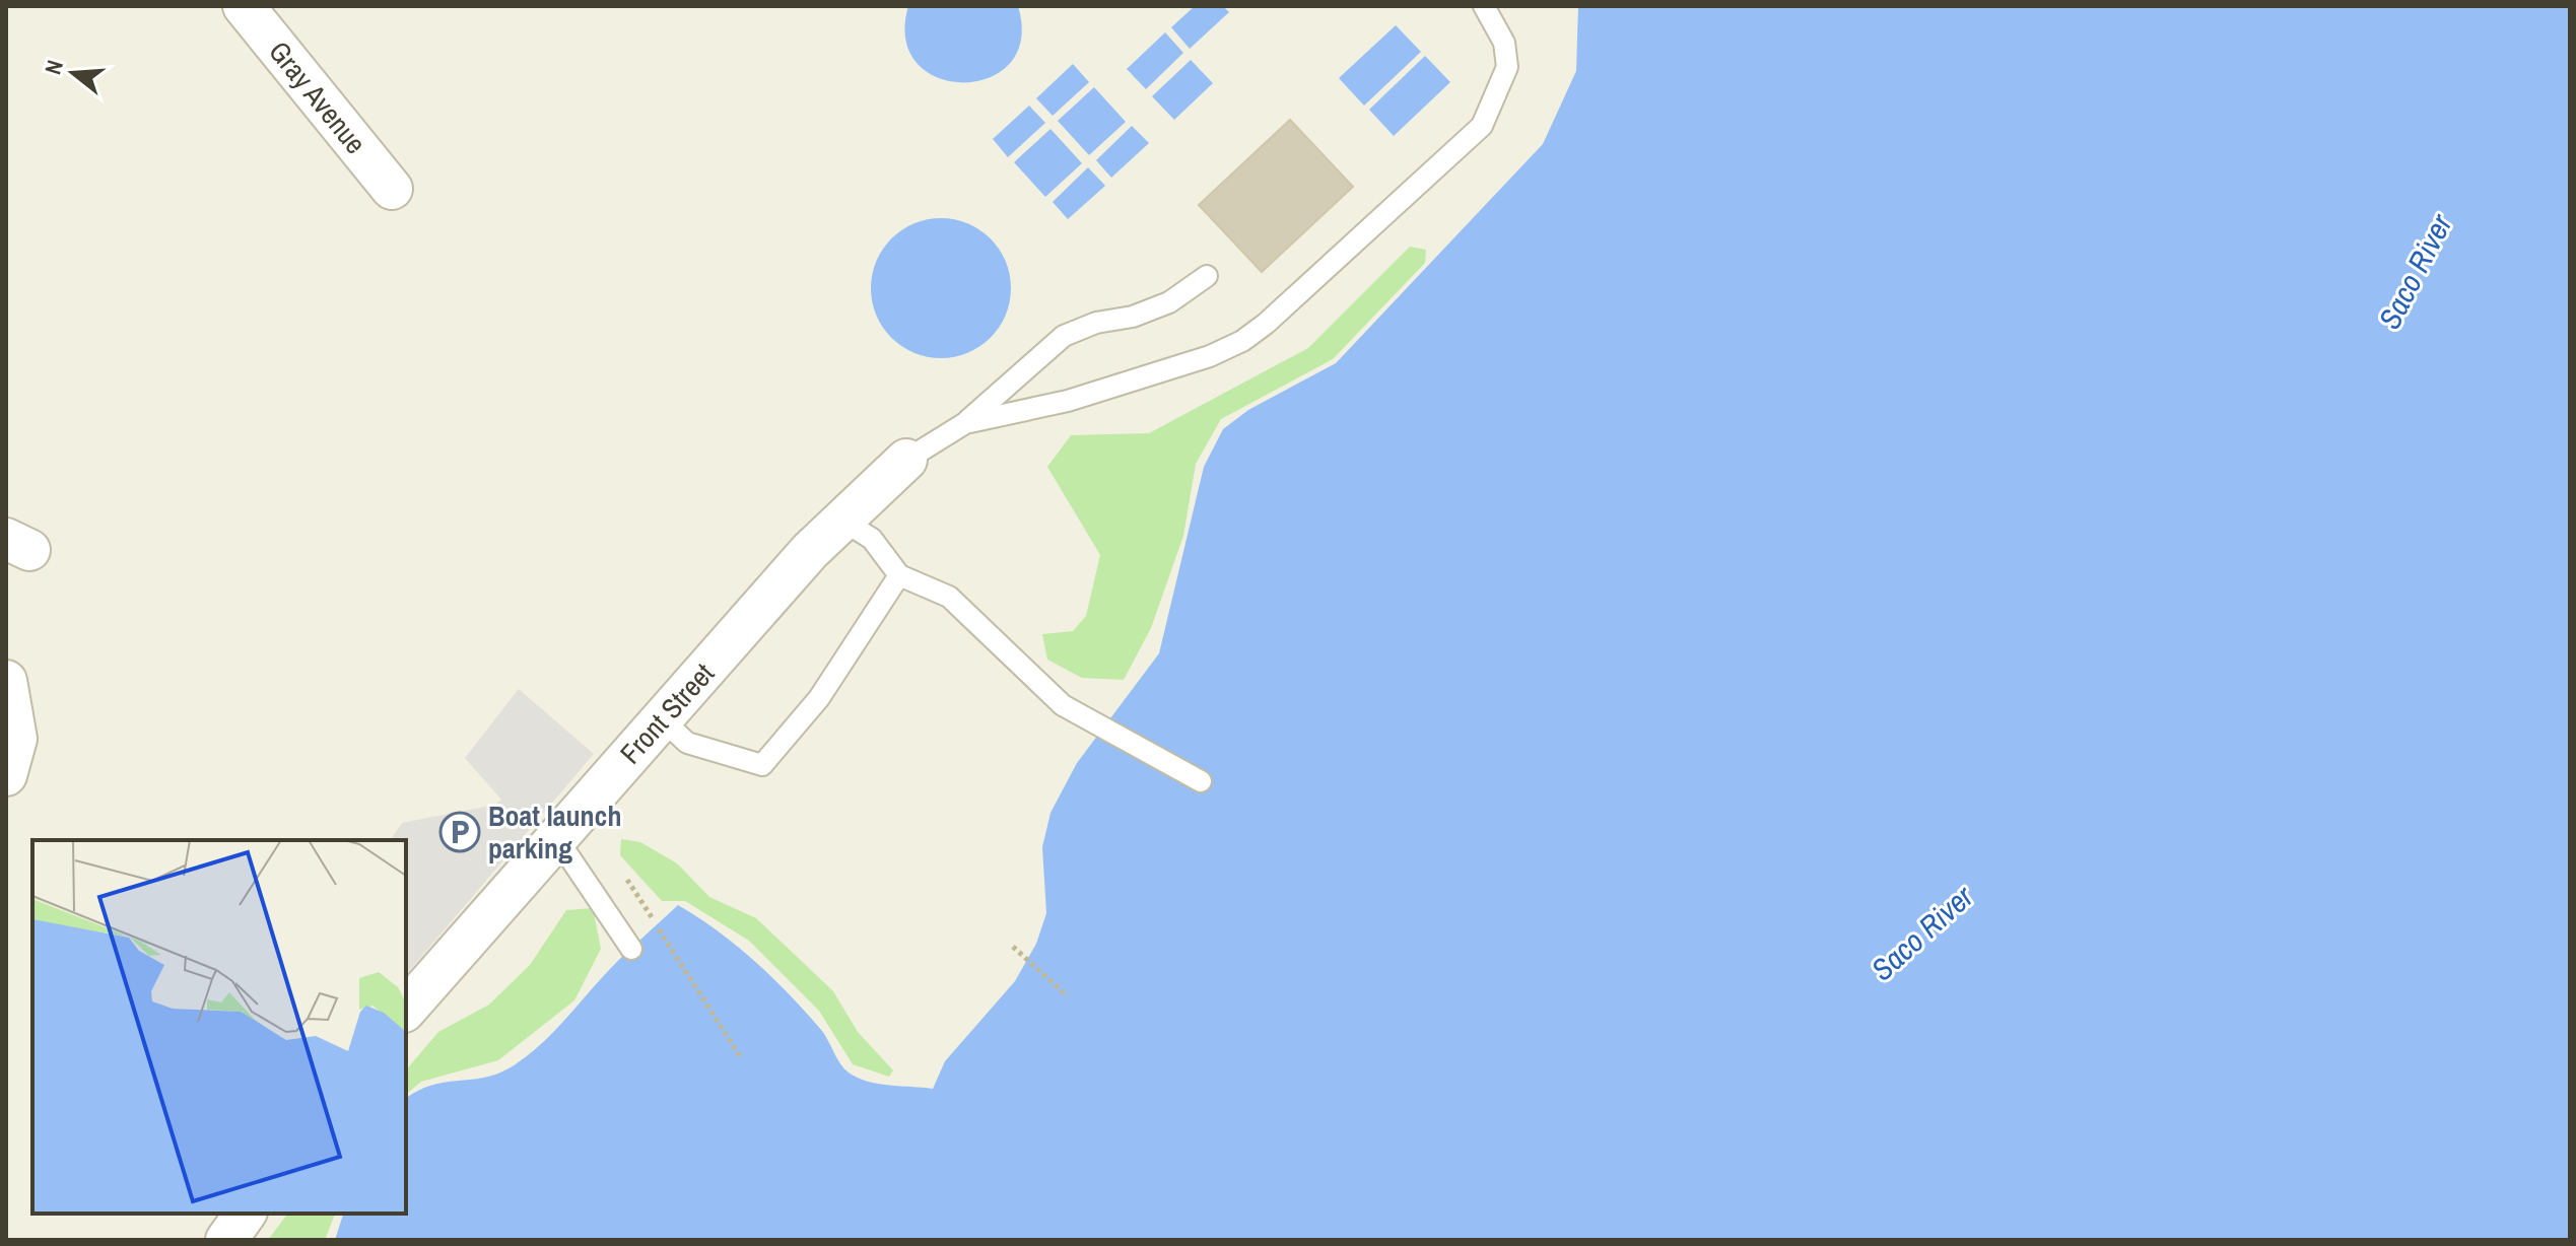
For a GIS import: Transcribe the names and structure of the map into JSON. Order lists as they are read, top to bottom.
{
  "streets": {
    "street": ["Gray Avenue", "Front Street"]
  },
  "water": ["Saco River"],
  "places": {
    "parking": ["Boat launch parking"]
  },
  "north": "left"
}
